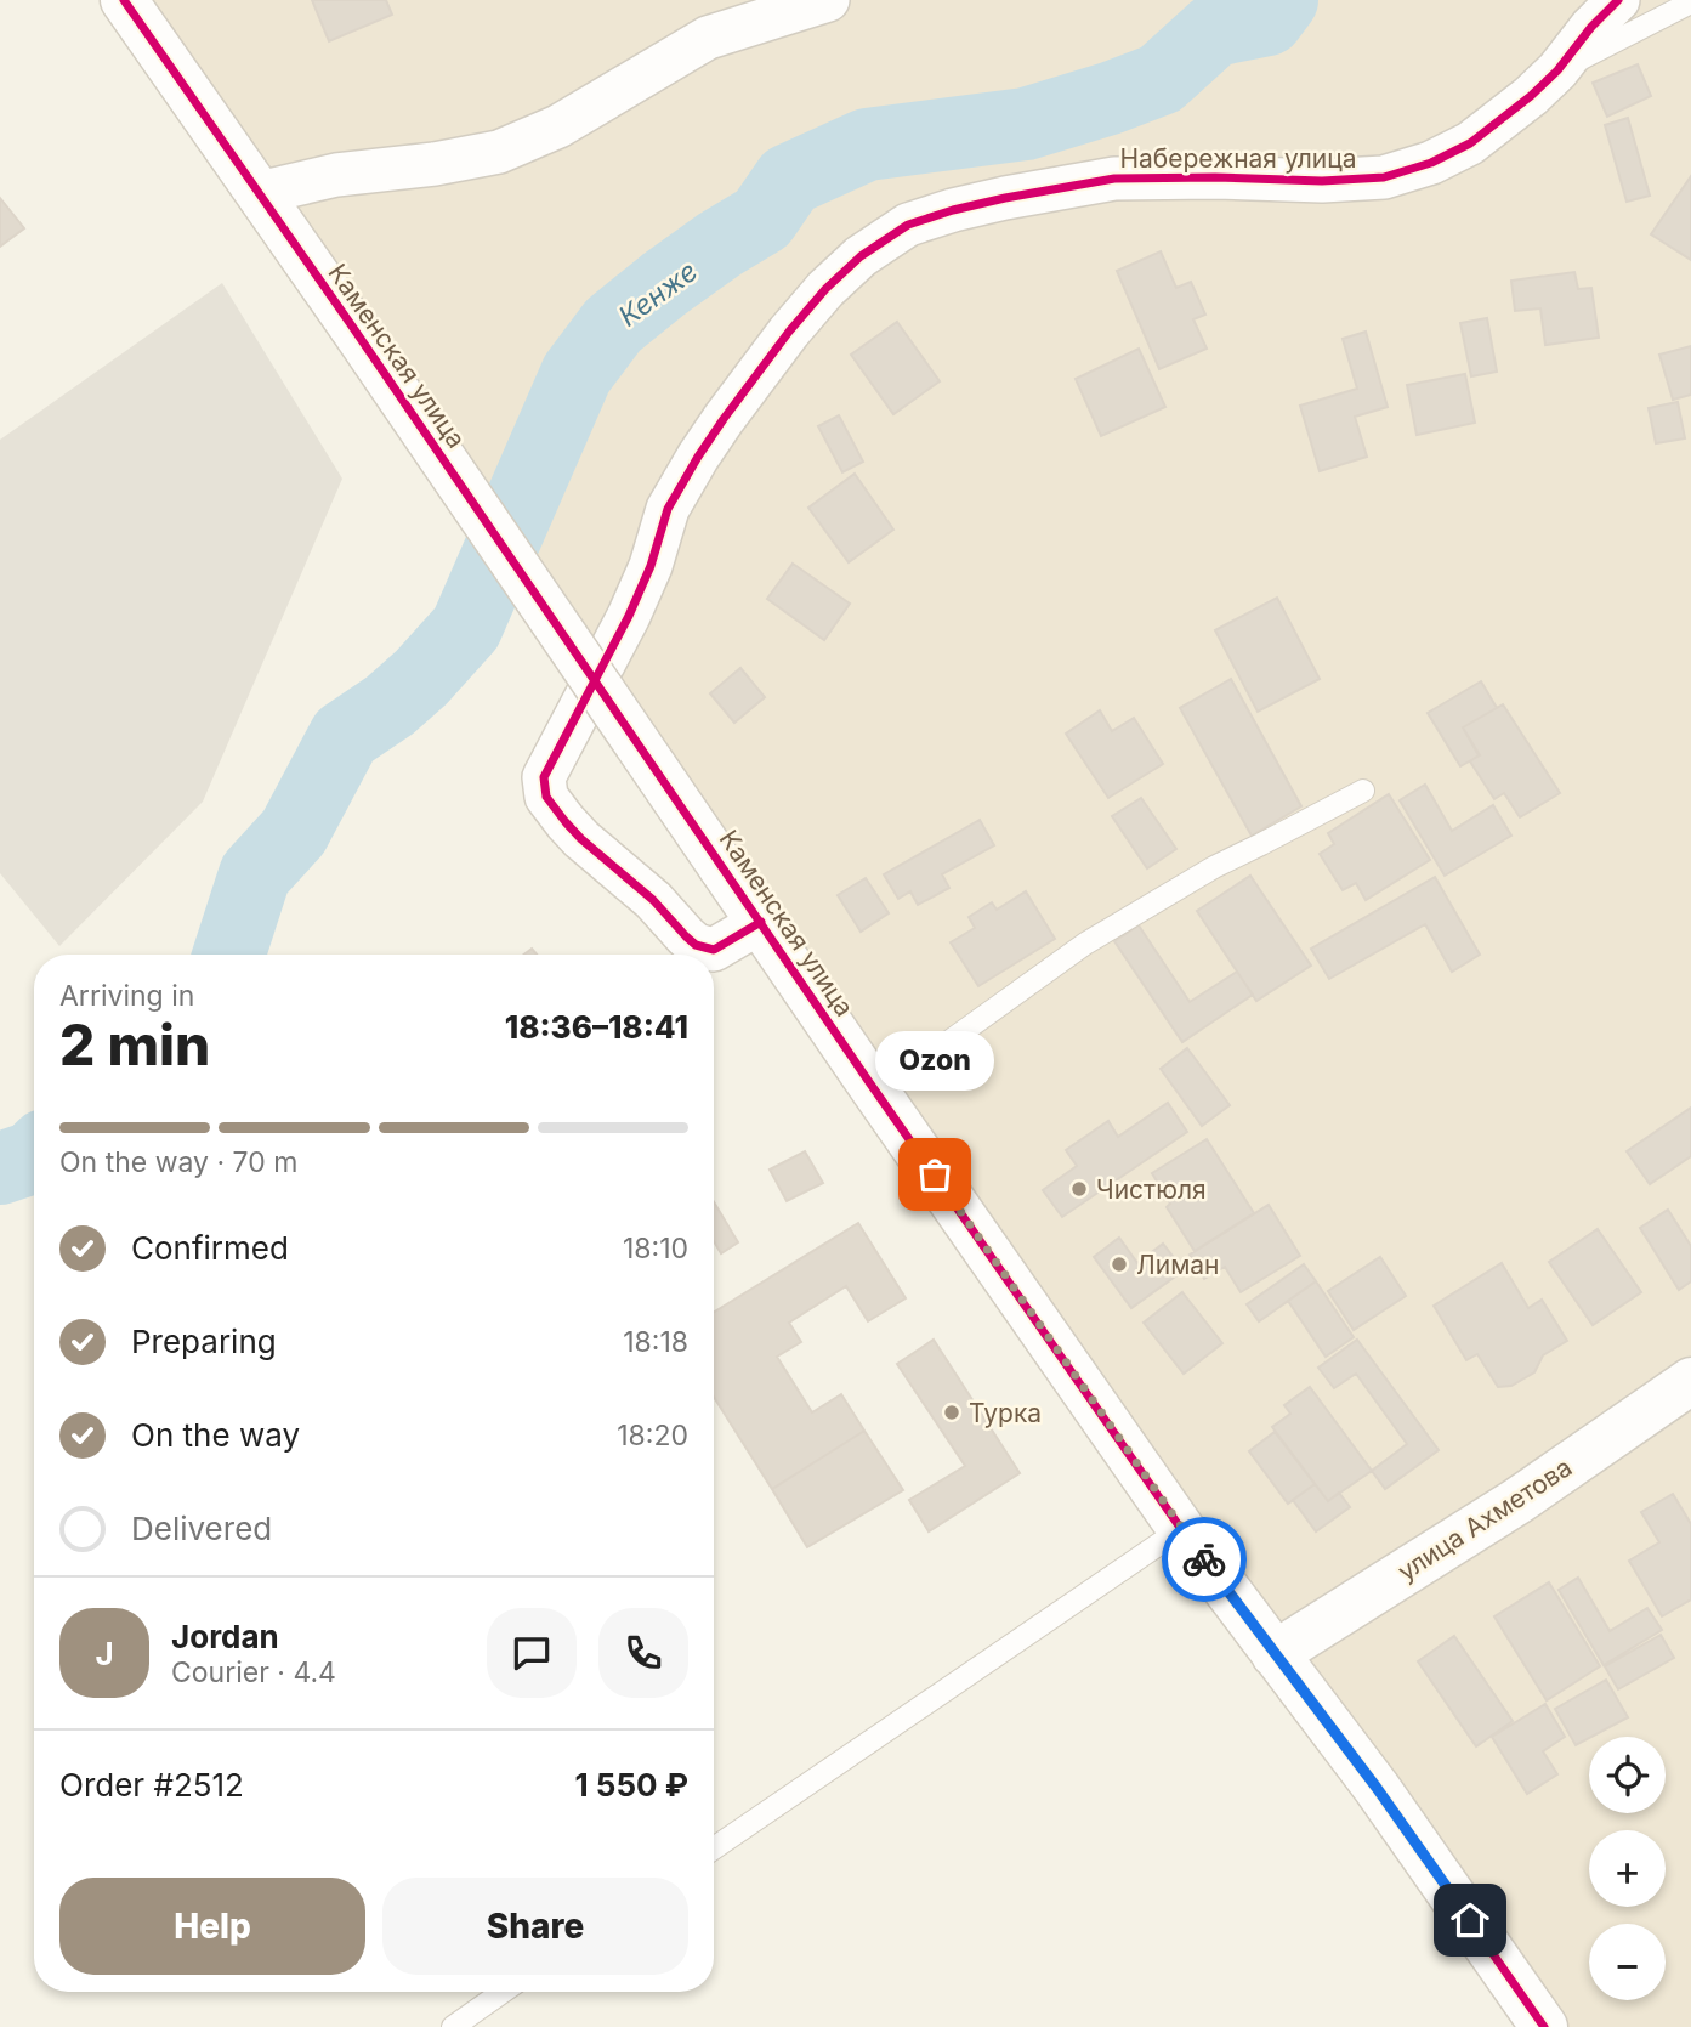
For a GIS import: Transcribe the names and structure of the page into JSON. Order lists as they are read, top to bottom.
{
  "streets": {
    "street": ["Набережная улица", "Каменская улица", "улица Ахметова"]
  },
  "crossings": [
    ["Набережная улица", "Каменская улица"],
    ["Каменская улица", "улица Ахметова"]
  ],
  "water": ["Кенже"],
  "places": [
    "Ozon",
    "Чистюля",
    "Лиман",
    "Турка"
  ],
  "page": {
    "heading": ["2 min", "Arriving in", "18:36–18:41"],
    "panel": [
      "Jordan",
      "Courier · 4.4",
      "Order #2512",
      "1 550 ₽"
    ],
    "bubble": "Ozon",
    "bar": "On the way · 70 m",
    "list": [
      ["Confirmed", "18:10"],
      ["Preparing", "18:18"],
      ["On the way", "18:20"],
      "Delivered"
    ],
    "round": "J",
    "map_buttons": ["+", "−"],
    "buttons": ["Help", "Share"]
  }
}
